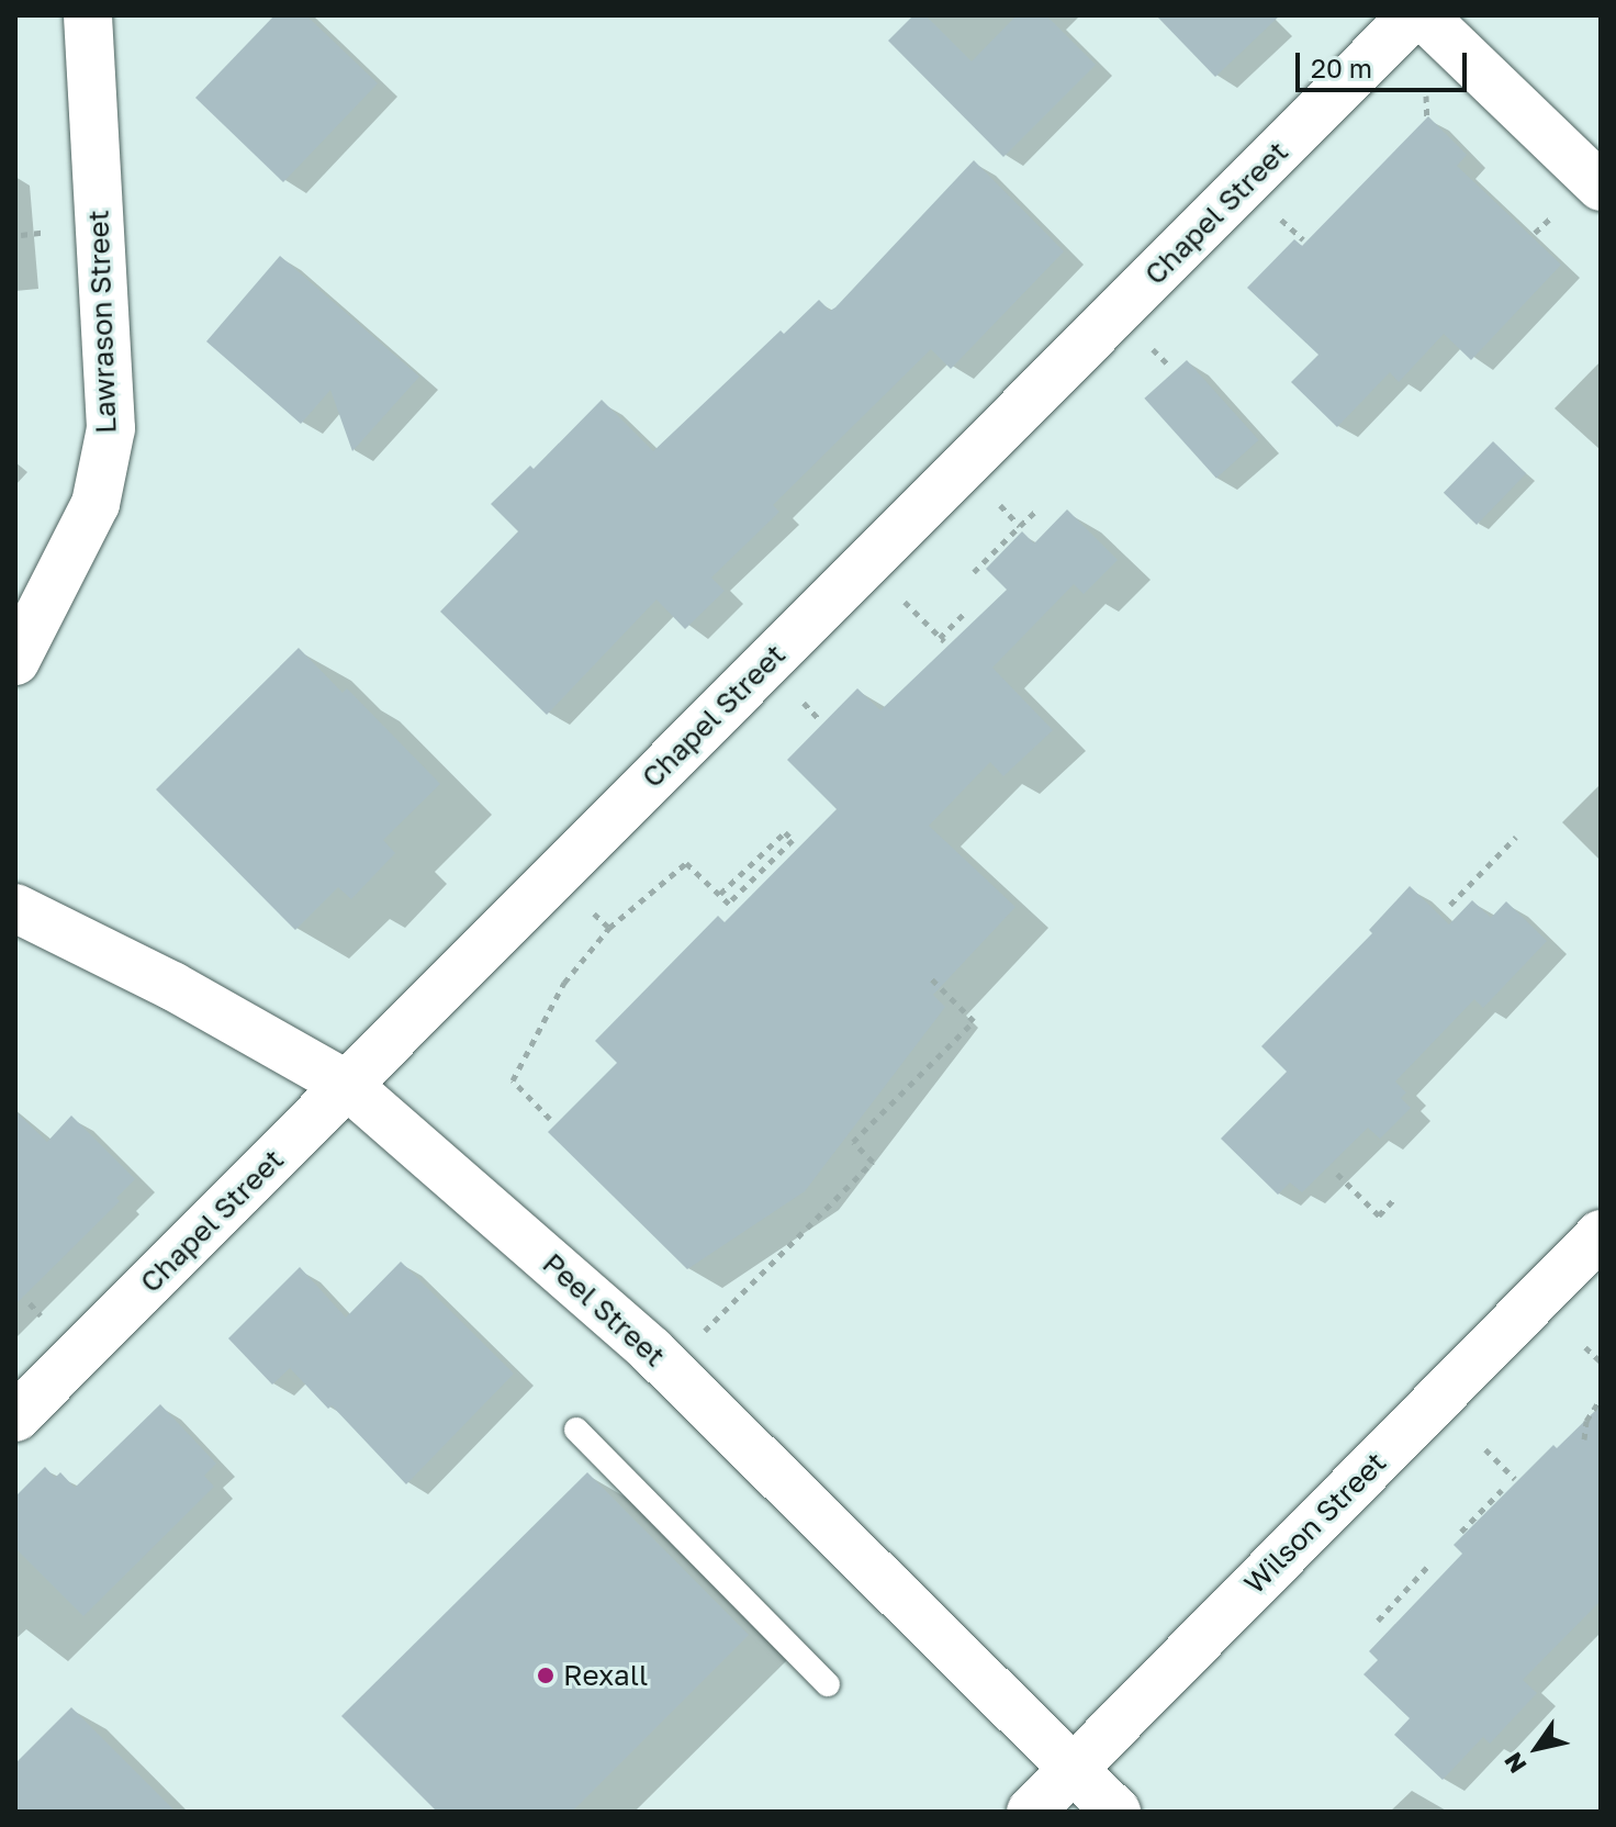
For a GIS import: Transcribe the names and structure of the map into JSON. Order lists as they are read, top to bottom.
{
  "streets": {
    "street": [
      "Chapel Street",
      "Lawrason Street",
      "Peel Street",
      "Wilson Street"
    ]
  },
  "crossings": [
    ["Chapel Street", "Peel Street"],
    ["Peel Street", "Wilson Street"]
  ],
  "places": ["Rexall"],
  "scale_bar": "20 m",
  "north": "bottom left"
}
